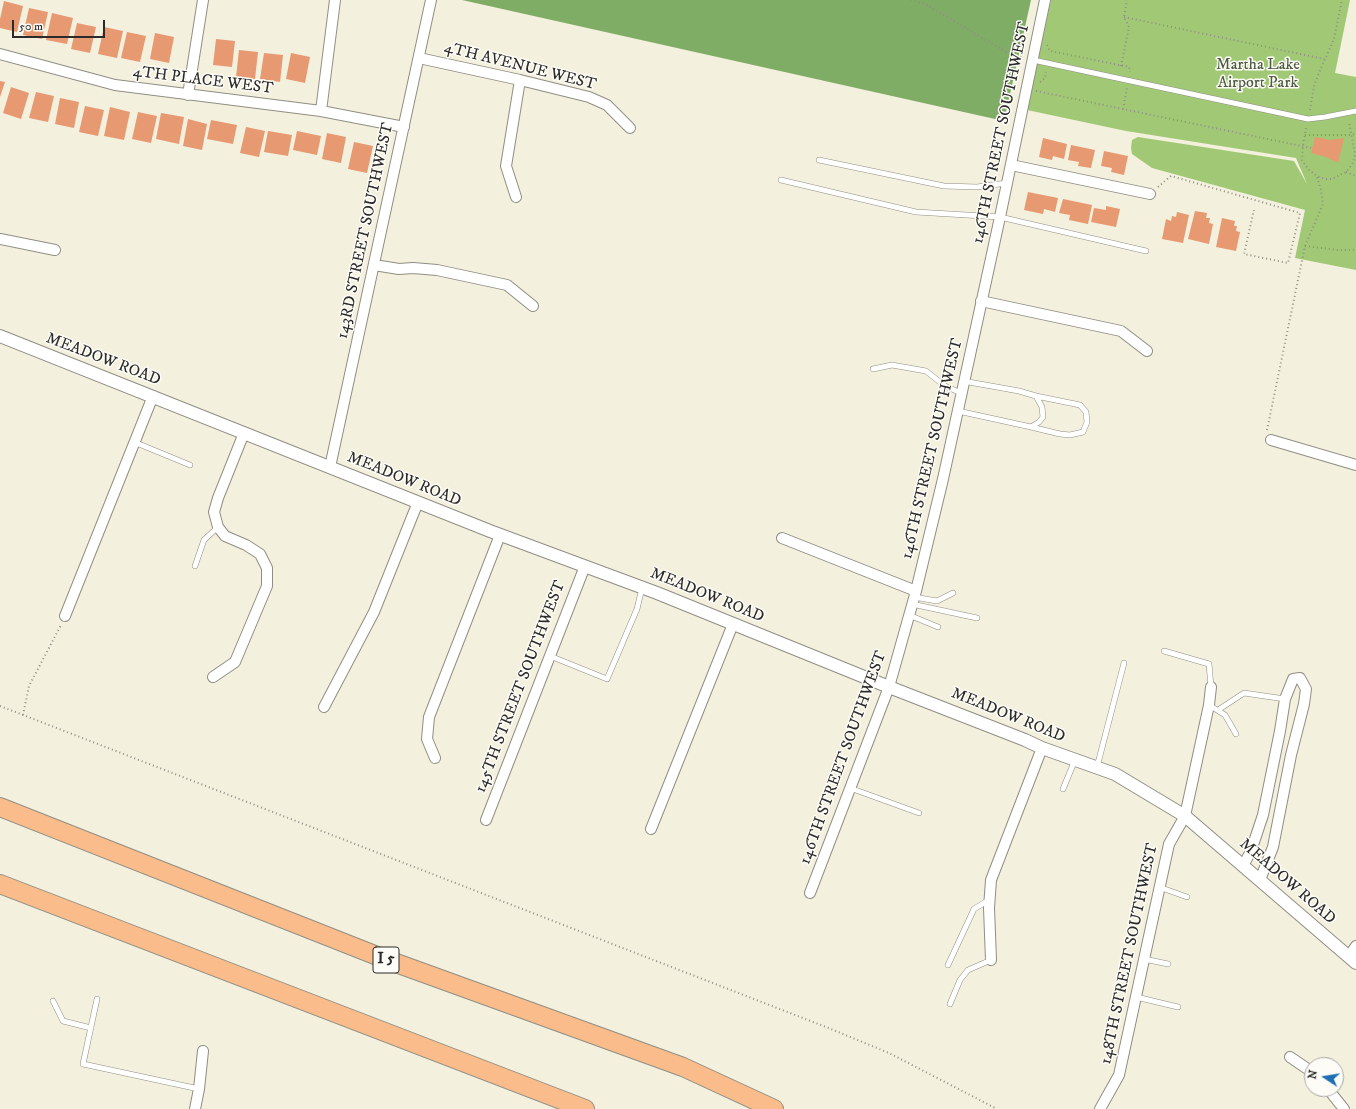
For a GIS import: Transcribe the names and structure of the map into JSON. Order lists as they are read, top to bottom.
{
  "streets": {
    "highway": ["I 5"],
    "street": [
      "4TH AVENUE WEST",
      "4TH PLACE WEST",
      "146TH STREET SOUTHWEST",
      "143RD STREET SOUTHWEST",
      "MEADOW ROAD",
      "145TH STREET SOUTHWEST",
      "148TH STREET SOUTHWEST"
    ]
  },
  "crossings": [
    ["4TH AVENUE WEST", "143RD STREET SOUTHWEST"],
    ["4TH PLACE WEST", "143RD STREET SOUTHWEST"],
    ["146TH STREET SOUTHWEST", "MEADOW ROAD"],
    ["143RD STREET SOUTHWEST", "MEADOW ROAD"],
    ["MEADOW ROAD", "145TH STREET SOUTHWEST"],
    ["MEADOW ROAD", "148TH STREET SOUTHWEST"]
  ],
  "parks": ["Martha Lake Airport Park"],
  "scale_bar": "50 m",
  "north": "left"
}
